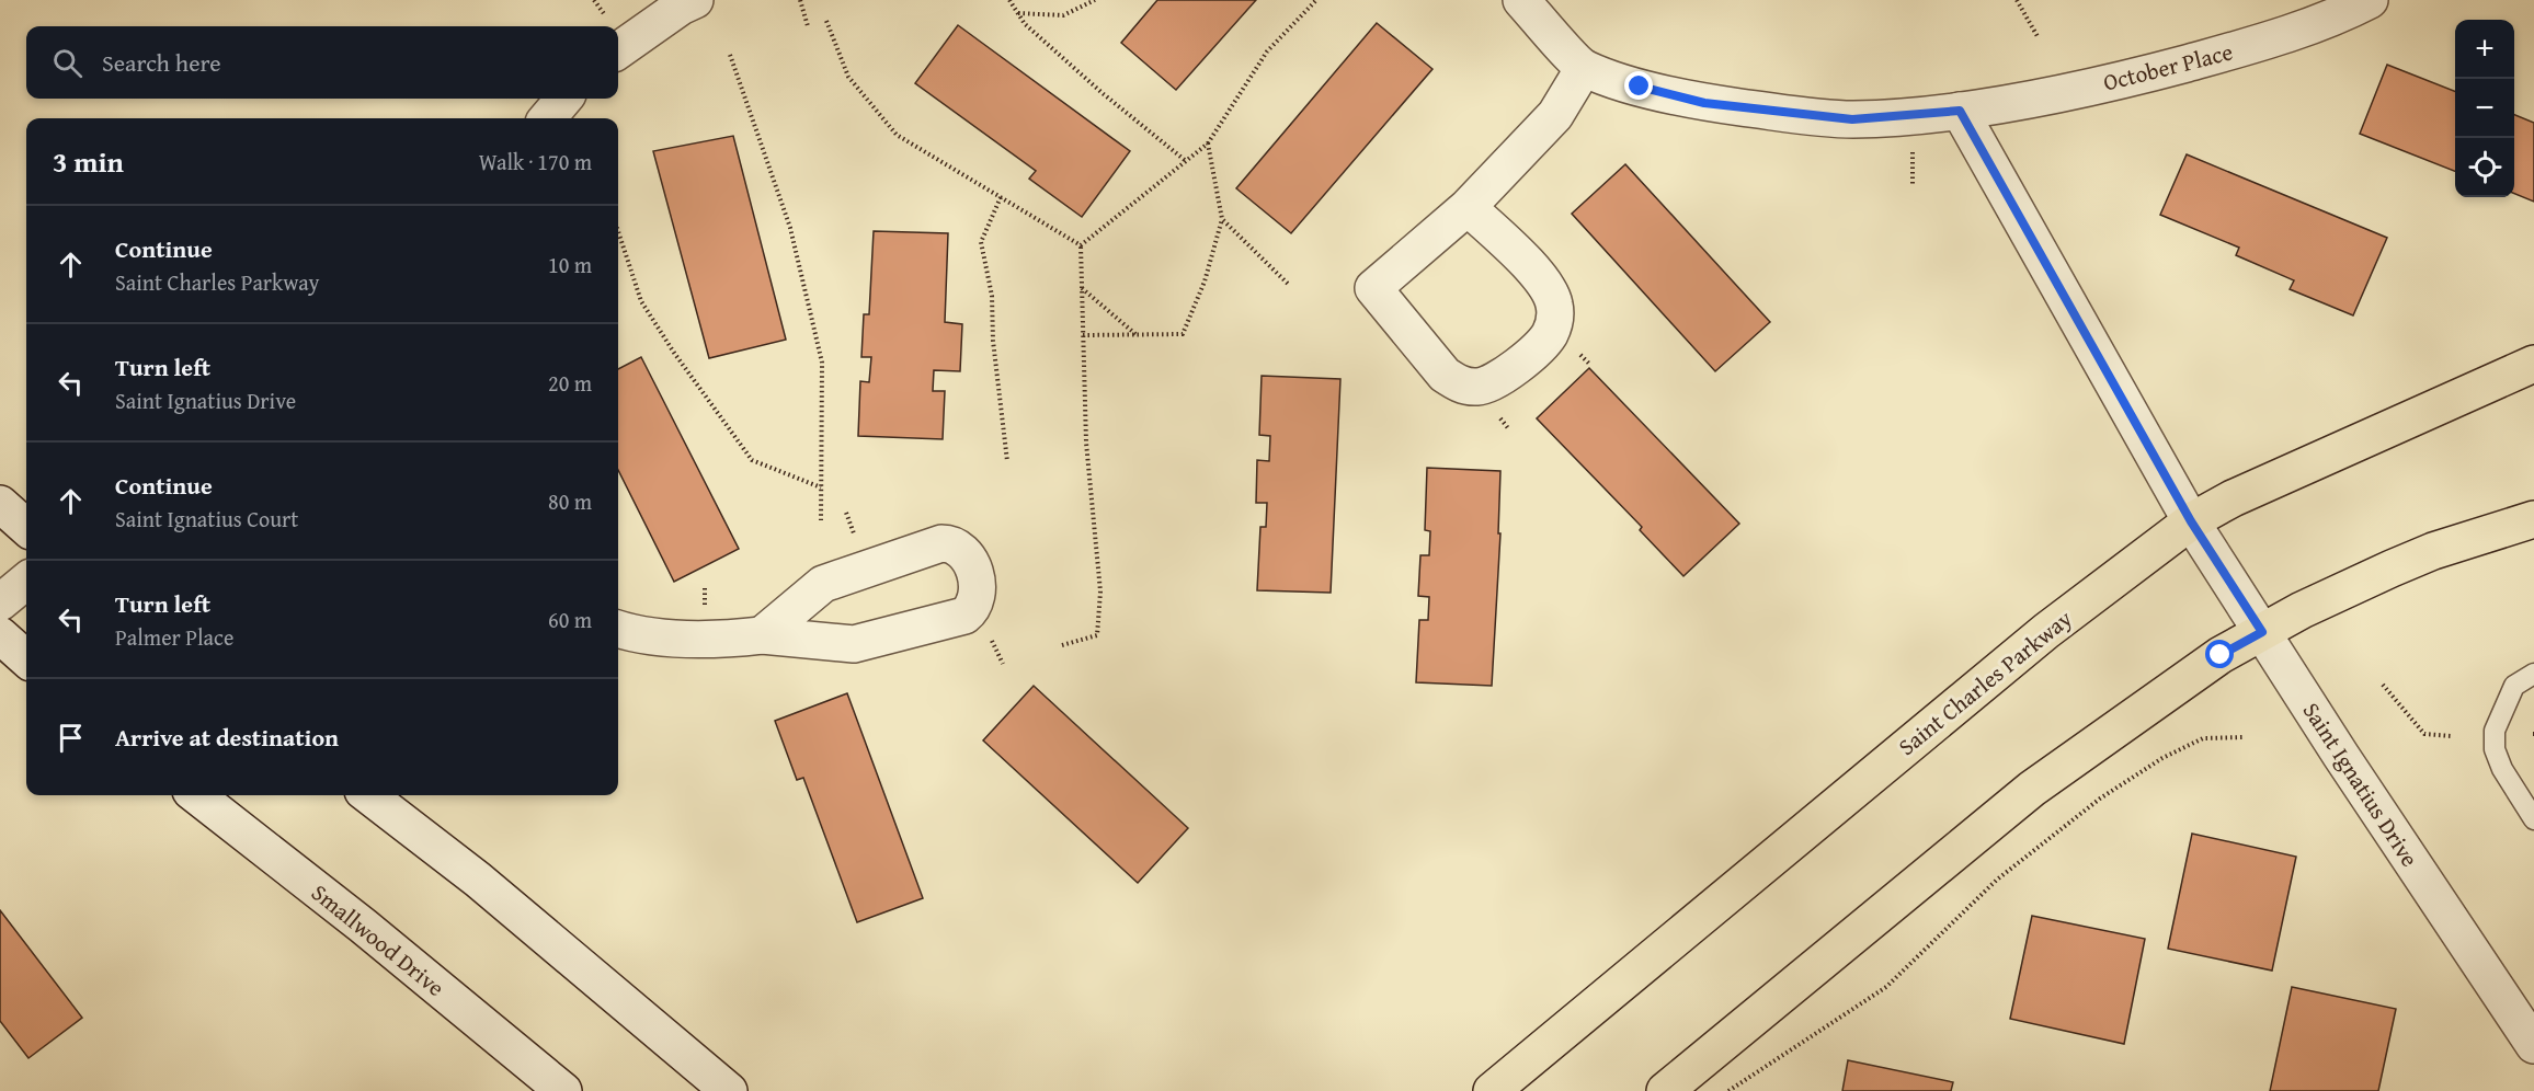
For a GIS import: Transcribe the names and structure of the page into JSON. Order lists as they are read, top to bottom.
{
  "streets": {
    "main road": ["Saint Charles Parkway"],
    "street": ["October Place", "Saint Ignatius Drive", "Smallwood Drive"]
  },
  "crossings": [
    ["October Place", "Saint Ignatius Drive"],
    ["Saint Charles Parkway", "Saint Ignatius Drive"]
  ],
  "page": {
    "map_buttons": ["+", "−"],
    "search": "Search here",
    "heading": ["3 min", "Walk · 170 m"],
    "list": [
      ["Continue", "Saint Charles Parkway", "10 m"],
      ["Turn left", "Saint Ignatius Drive", "20 m"],
      ["Continue", "Saint Ignatius Court", "80 m"],
      ["Turn left", "Palmer Place", "60 m"],
      "Arrive at destination"
    ]
  }
}
